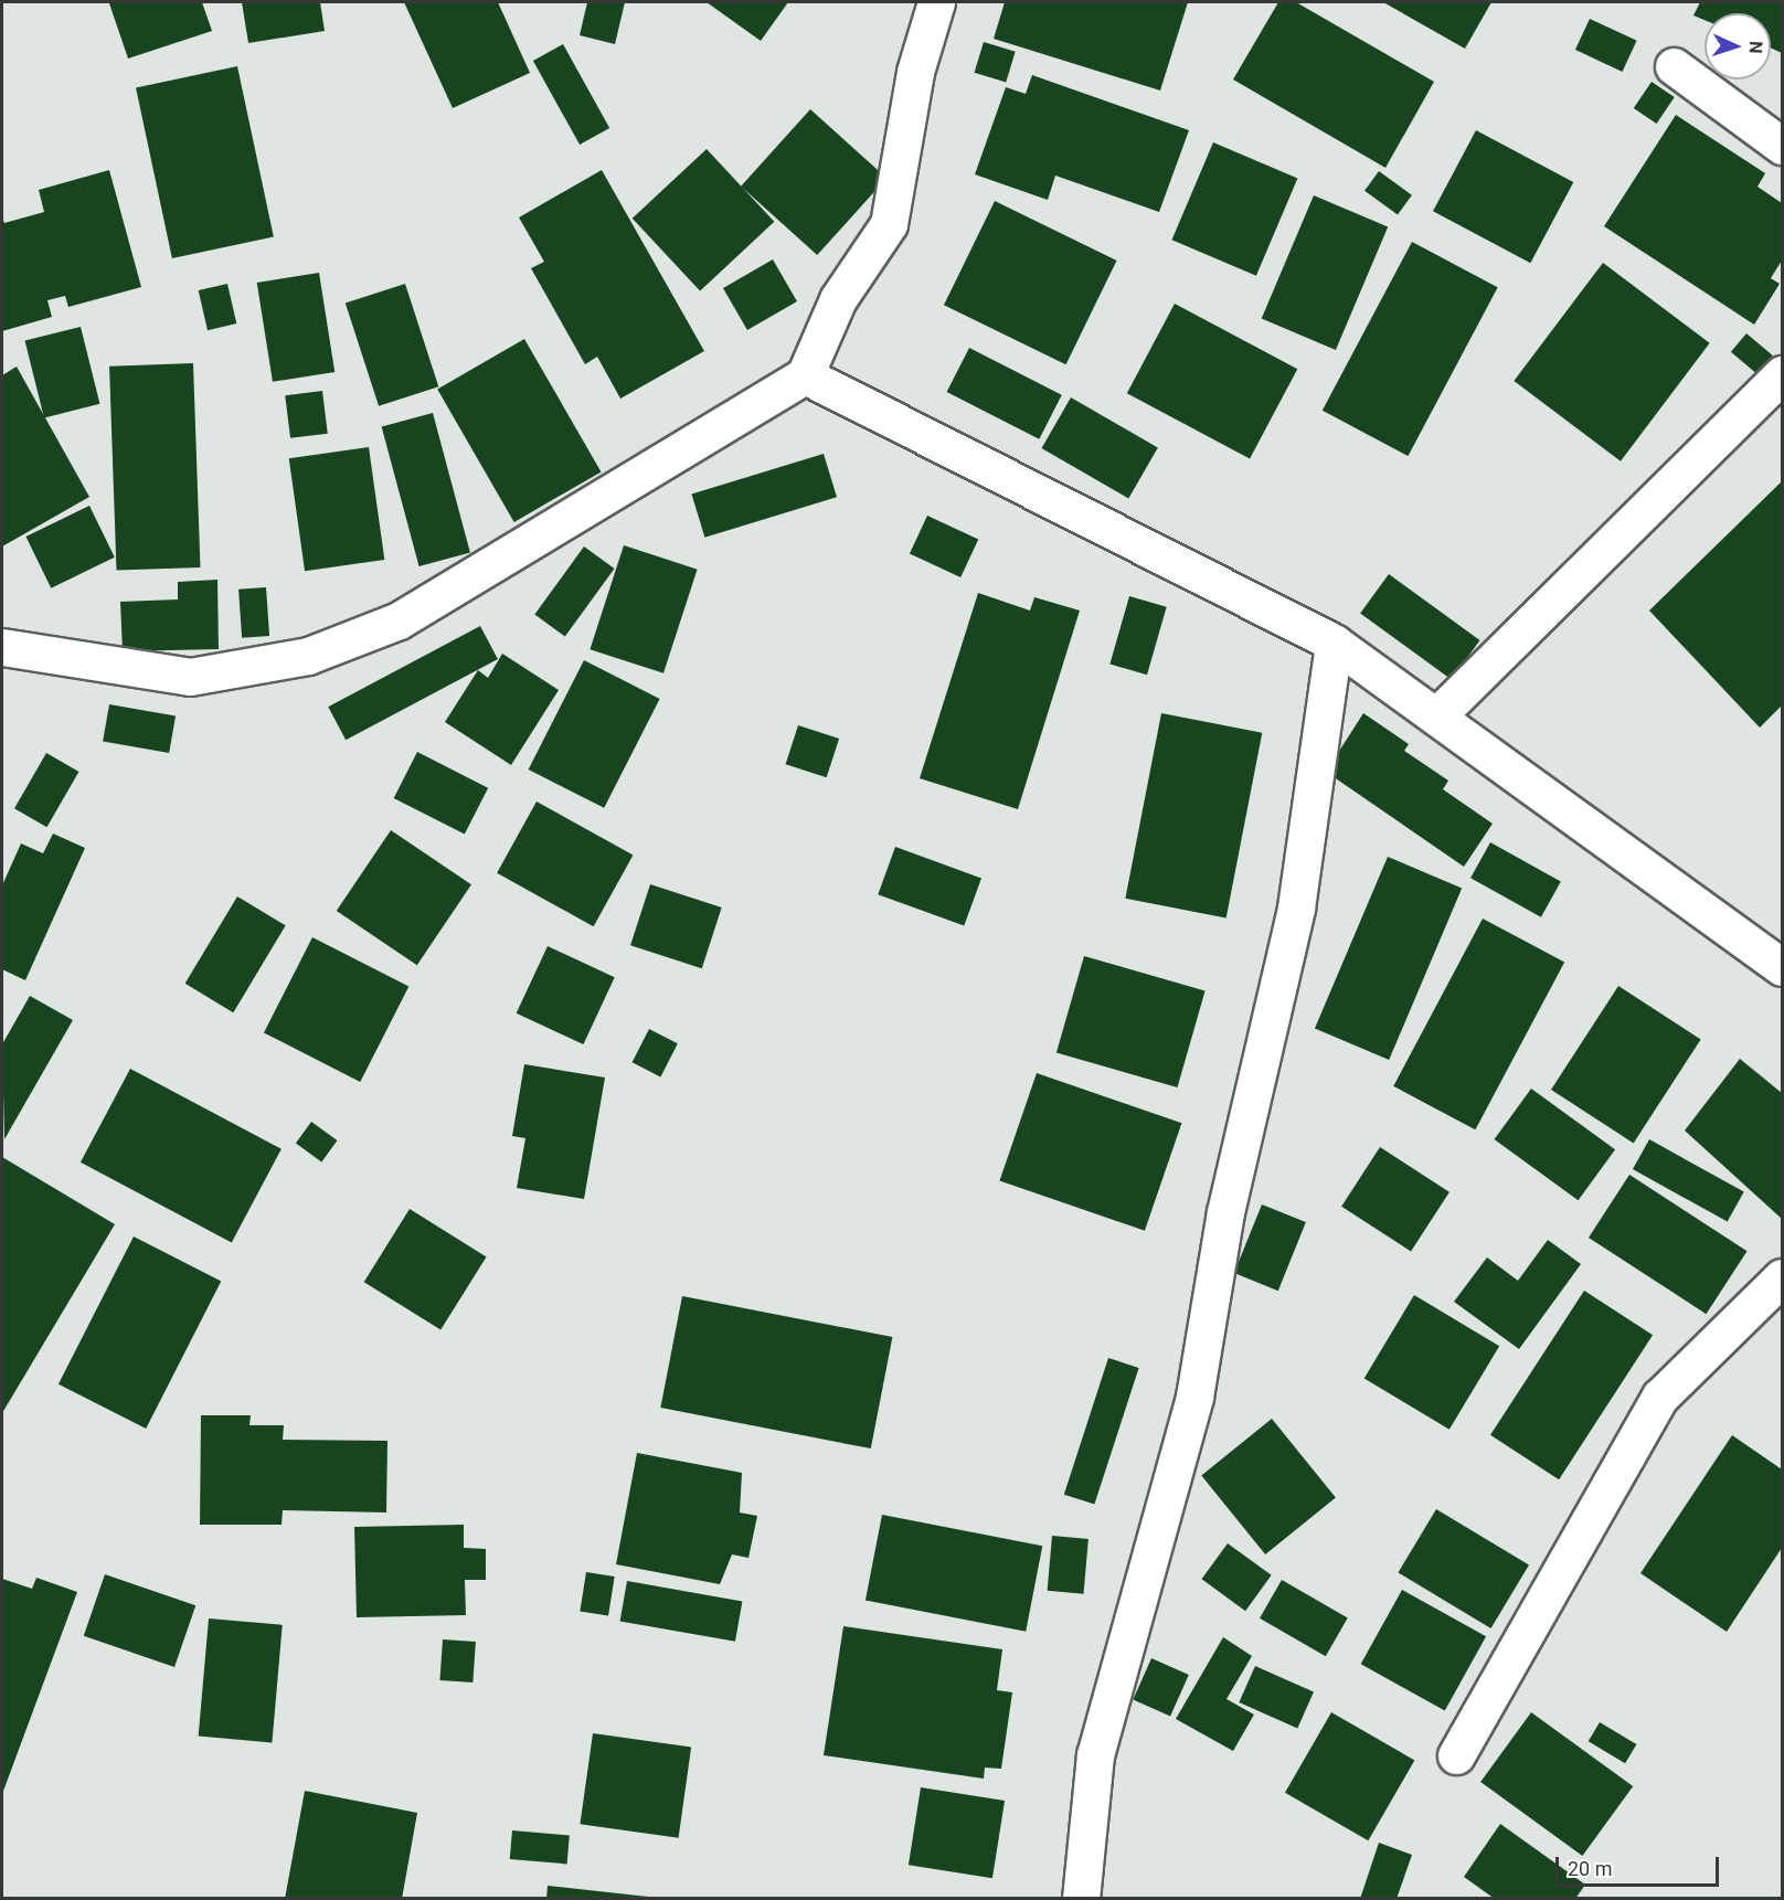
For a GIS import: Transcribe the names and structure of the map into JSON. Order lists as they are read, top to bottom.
{
  "scale_bar": "20 m",
  "north": "right"
}
